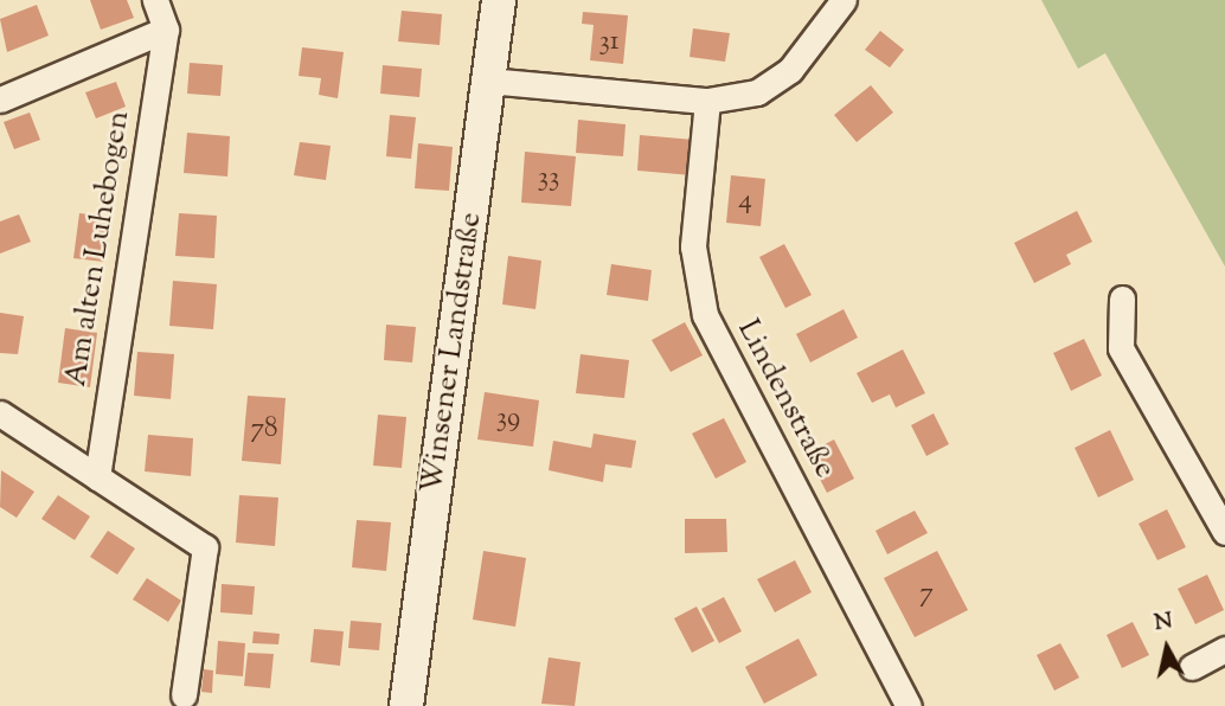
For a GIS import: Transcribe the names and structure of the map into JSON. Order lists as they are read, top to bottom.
{
  "streets": {
    "main road": ["Winsener Landstraße"],
    "street": ["Am alten Luhebogen", "Lindenstraße"]
  },
  "house_numbers": [
    "31",
    "33",
    "4",
    "39",
    "78",
    "7"
  ],
  "north": "top"
}
